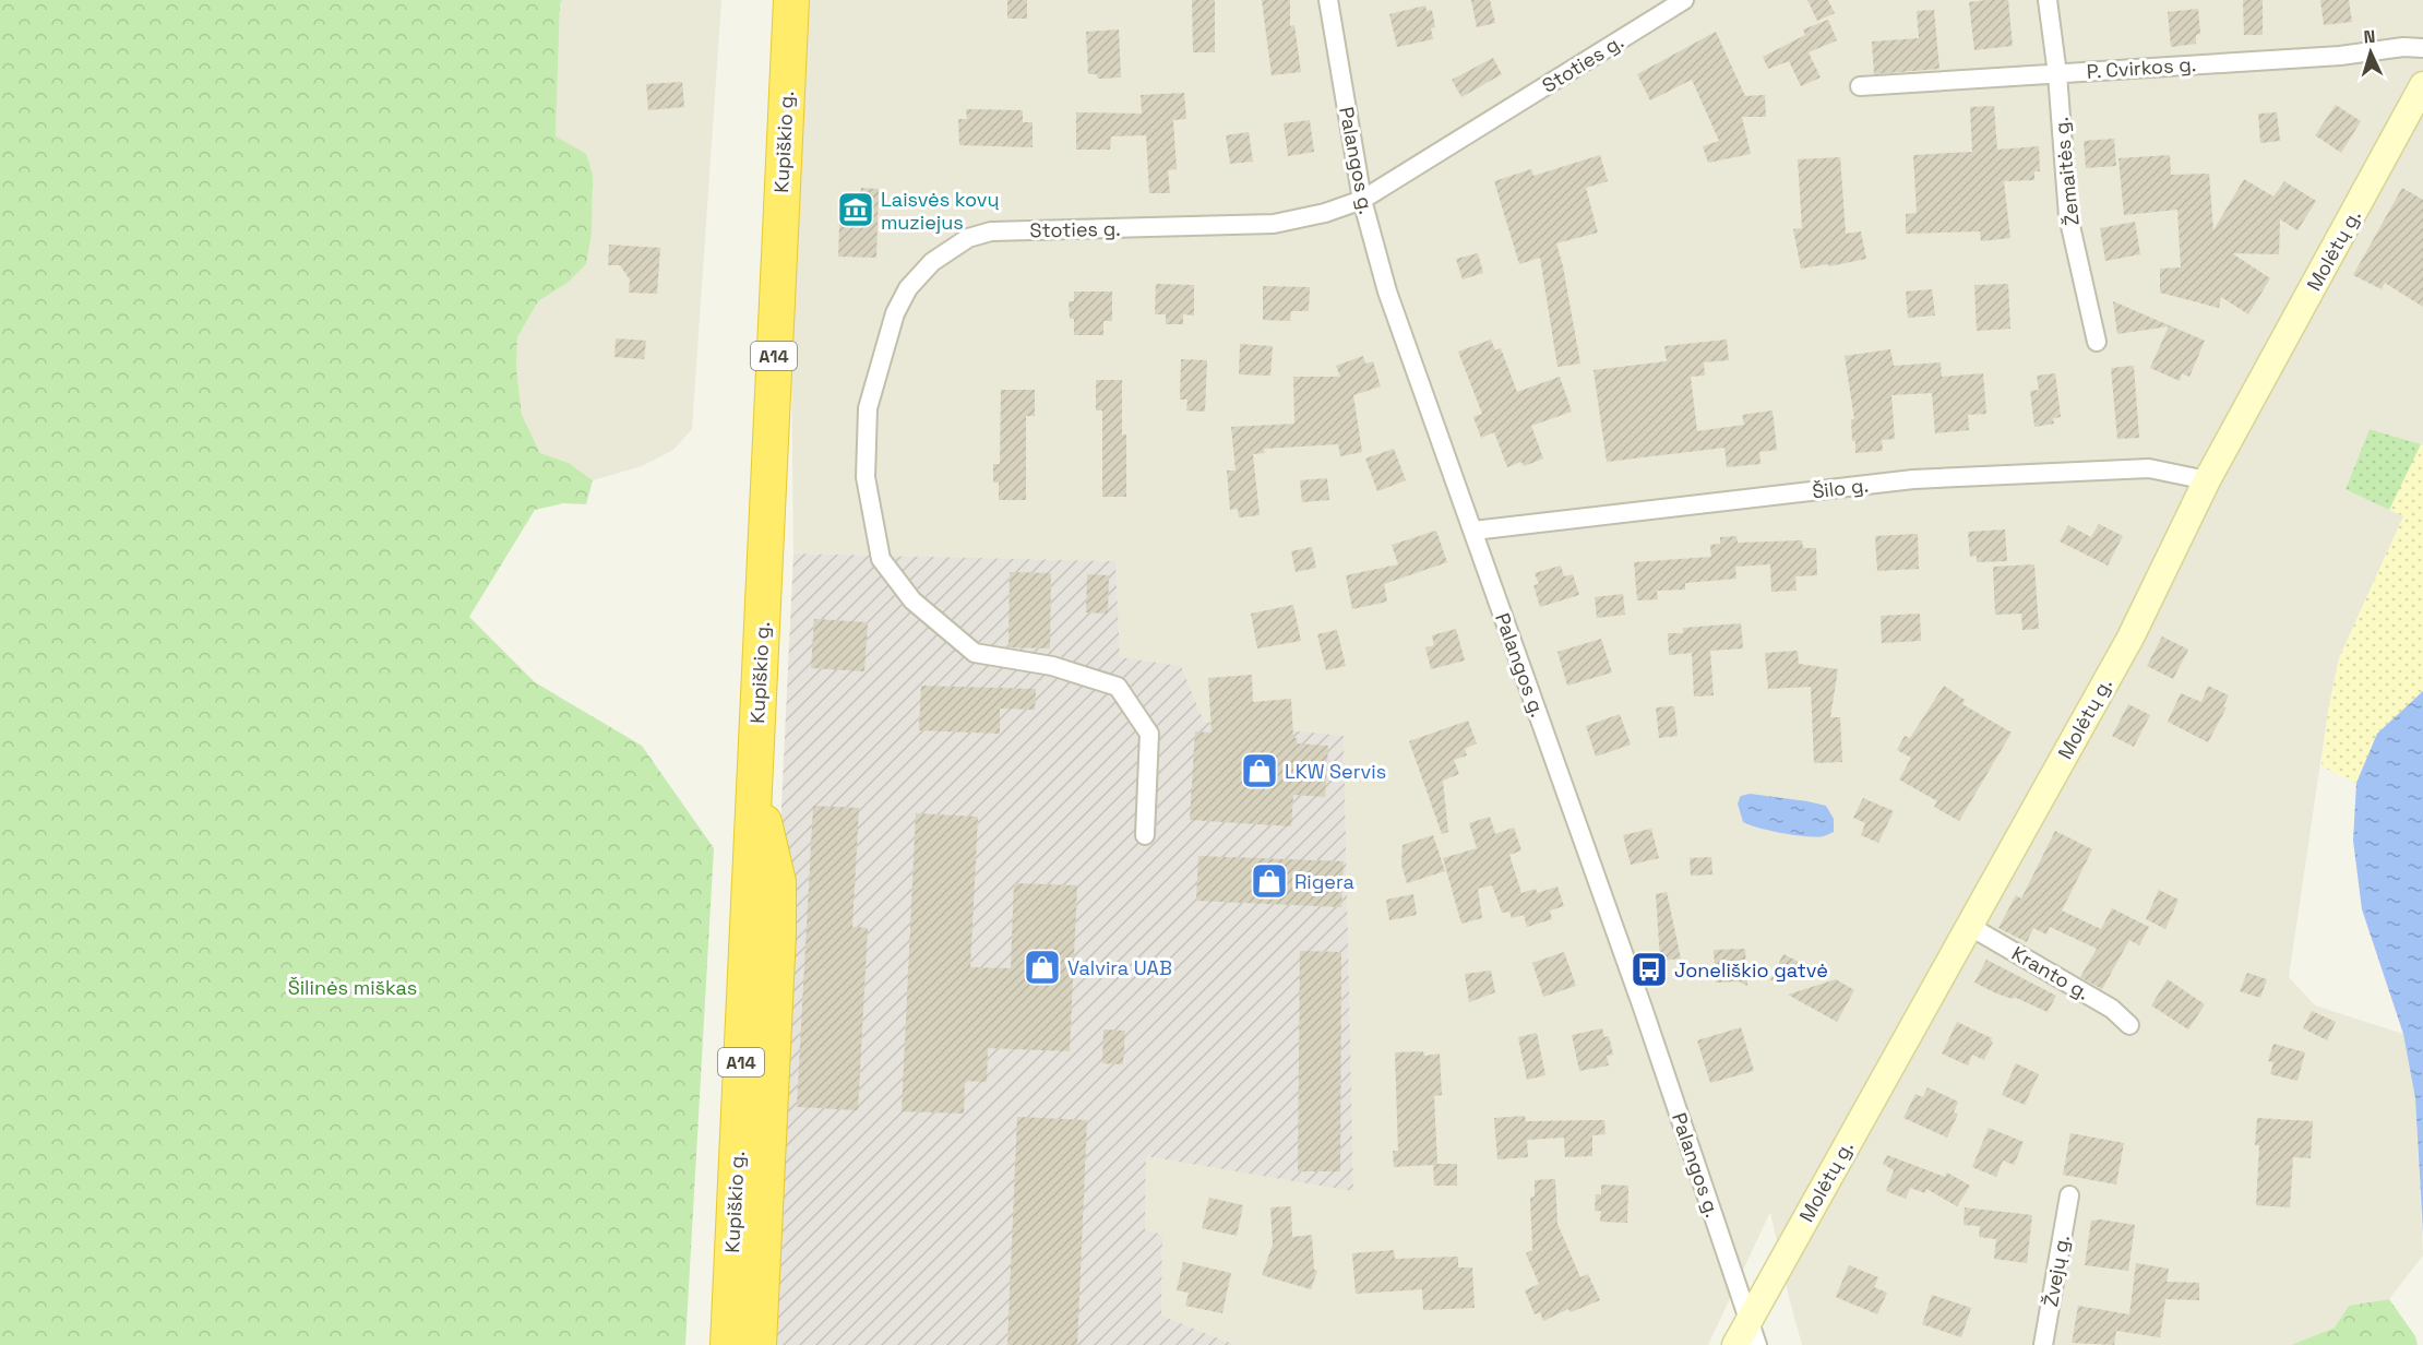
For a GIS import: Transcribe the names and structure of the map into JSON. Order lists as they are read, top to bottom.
{
  "streets": {
    "highway": ["Kupiškio g.", "A14"],
    "street": [
      "Stoties g.",
      "P. Cvirkos g.",
      "Palangos g.",
      "Žemaitės g.",
      "Molėtų g.",
      "Šilo g.",
      "Kranto g.",
      "Žvejų g."
    ]
  },
  "crossings": [
    ["Stoties g.", "Palangos g."],
    ["P. Cvirkos g.", "Žemaitės g."],
    ["Palangos g.", "Molėtų g."],
    ["Palangos g.", "Šilo g."],
    ["Molėtų g.", "Šilo g."],
    ["Molėtų g.", "Kranto g."]
  ],
  "parks": ["Šilinės miškas"],
  "places": {
    "museum": ["Laisvės kovų muziejus"],
    "shop": ["LKW Servis", "Rigera", "Valvira UAB"],
    "bus stop": ["Joneliškio gatvė"]
  },
  "north": "top"
}
